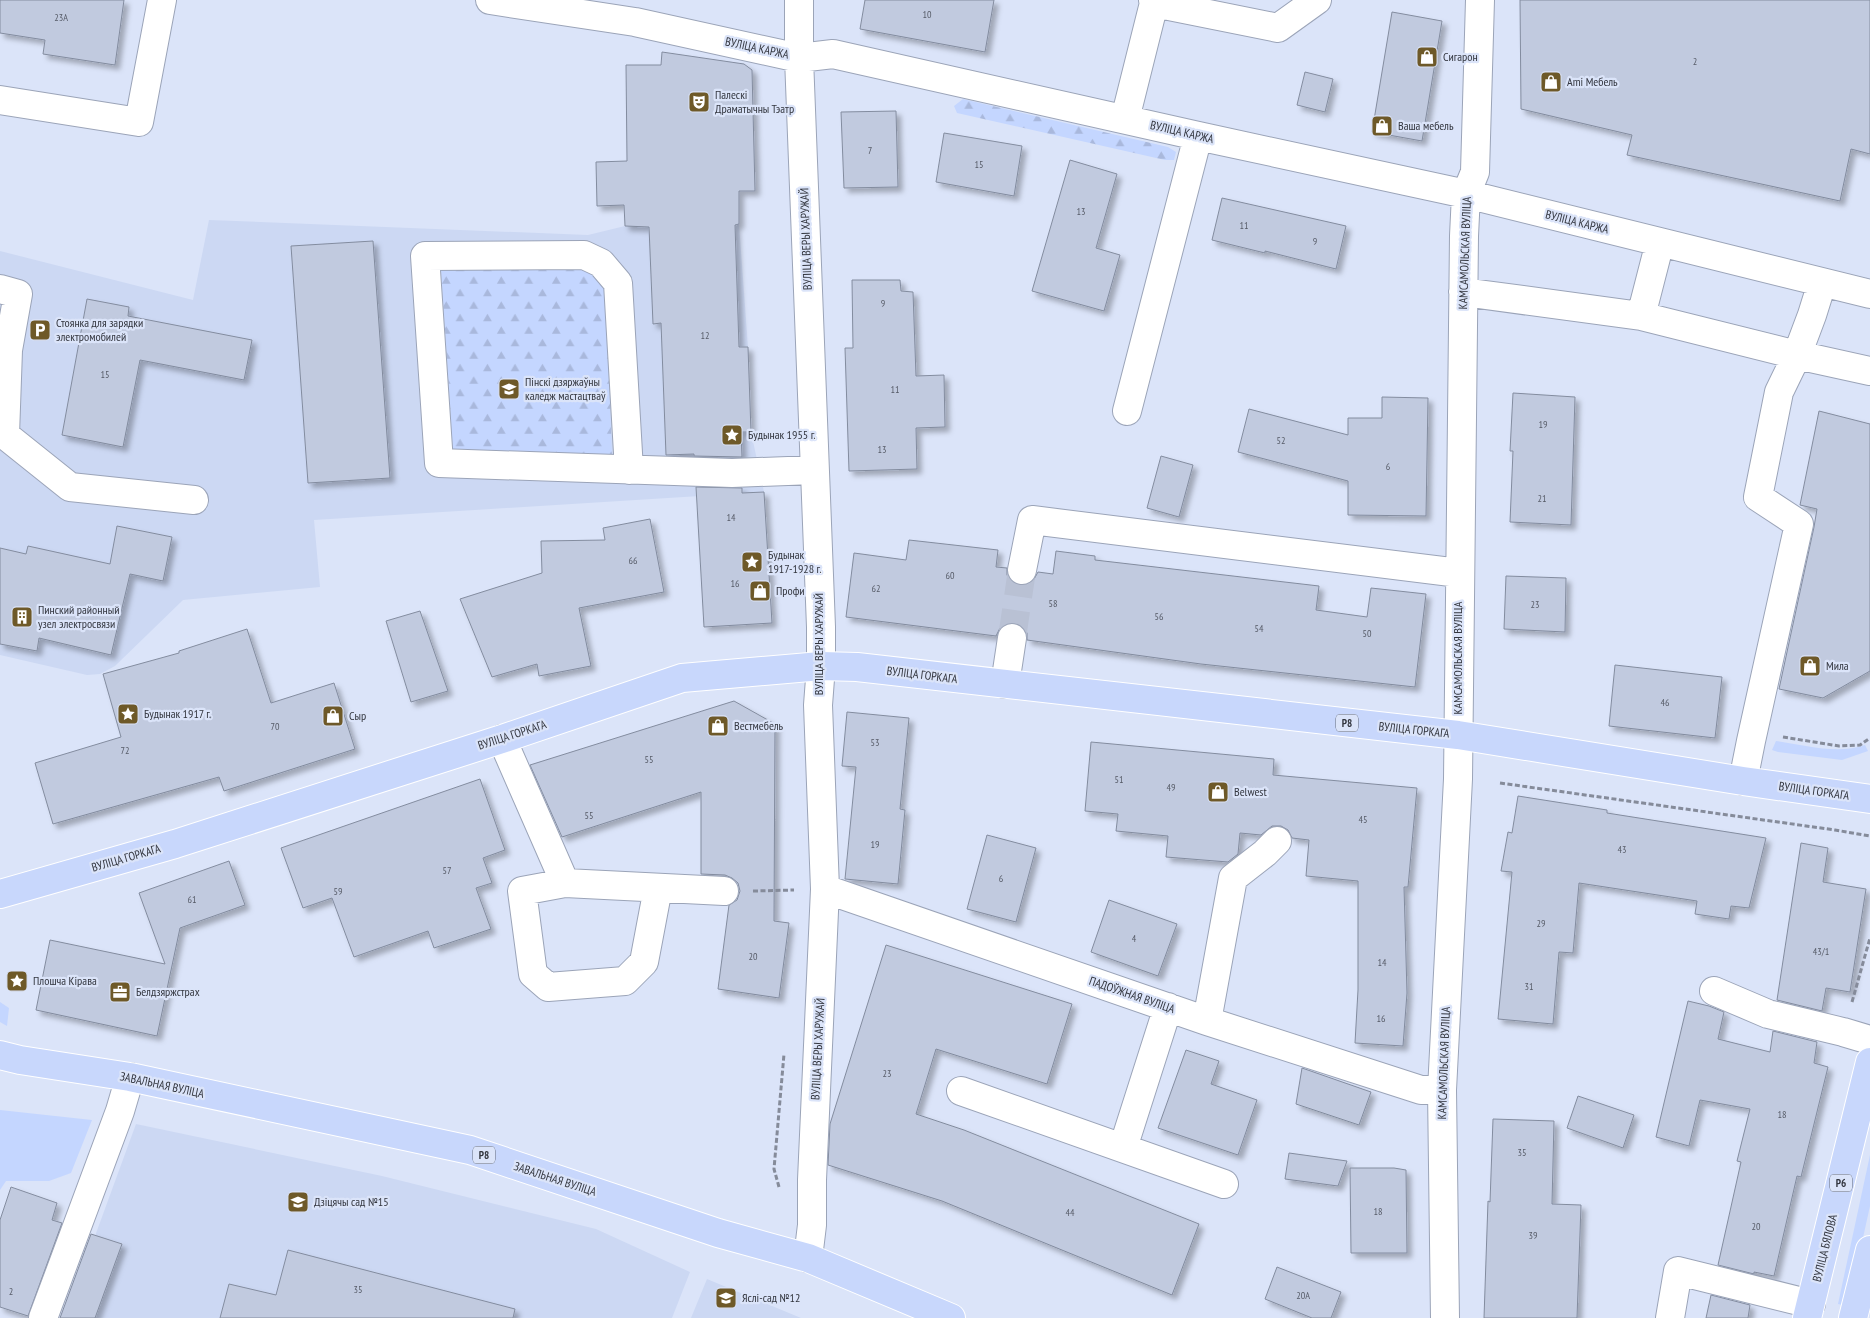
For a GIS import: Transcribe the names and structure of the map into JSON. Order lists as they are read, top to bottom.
{
  "streets": {
    "main road": [
      "ВУЛІЦА ГОРКАГА",
      "Р8",
      "ЗАВАЛЬНАЯ ВУЛІЦА",
      "Р6",
      "ВУЛІЦА БЯЛОВА"
    ],
    "street": [
      "ВУЛІЦА КАРЖА",
      "ВУЛІЦА ВЕРЫ ХАРУЖАЙ",
      "КАМСАМОЛЬСКАЯ ВУЛІЦА",
      "ПАДОЎЖНАЯ ВУЛІЦА"
    ]
  },
  "crossings": [
    ["ВУЛІЦА КАРЖА", "ВУЛІЦА ВЕРЫ ХАРУЖАЙ"],
    ["ВУЛІЦА КАРЖА", "КАМСАМОЛЬСКАЯ ВУЛІЦА"],
    ["ВУЛІЦА ВЕРЫ ХАРУЖАЙ", "ВУЛІЦА ГОРКАГА"],
    ["ВУЛІЦА ВЕРЫ ХАРУЖАЙ", "ПАДОЎЖНАЯ ВУЛІЦА"],
    ["ВУЛІЦА ВЕРЫ ХАРУЖАЙ", "ЗАВАЛЬНАЯ ВУЛІЦА"],
    ["КАМСАМОЛЬСКАЯ ВУЛІЦА", "ВУЛІЦА ГОРКАГА"],
    ["КАМСАМОЛЬСКАЯ ВУЛІЦА", "ПАДОЎЖНАЯ ВУЛІЦА"]
  ],
  "places": {
    "shop": [
      "Сигарон",
      "Ami Мебель",
      "Ваша мебель",
      "Профи",
      "Мила",
      "Сыр",
      "Вестмебель",
      "Belwest"
    ],
    "theatre": ["Палескі Драматычны Тэатр"],
    "parking": ["Стоянка для зарядки электромобилей"],
    "school or university": ["Пінскі дзяржаўны каледж мастацтваў", "Дзіцячы сад №15", "Яслі-сад №12"],
    "place": [
      "Будынак 1955 г.",
      "Будынак 1917-1928 г.",
      "Будынак 1917 г.",
      "Плошча Кірава"
    ],
    "building": ["Пинский районный узел электросвязи"],
    "office": ["Белдзяржстрах"]
  },
  "house_numbers": [
    "10",
    "23А",
    "2",
    "7",
    "15",
    "13",
    "11",
    "9",
    "9",
    "12",
    "15",
    "11",
    "19",
    "52",
    "13",
    "6",
    "21",
    "14",
    "66",
    "60",
    "16",
    "62",
    "58",
    "23",
    "56",
    "54",
    "50",
    "46",
    "70",
    "53",
    "72",
    "55",
    "51",
    "49",
    "55",
    "45",
    "19",
    "43",
    "57",
    "6",
    "59",
    "61",
    "29",
    "4",
    "43/1",
    "20",
    "14",
    "31",
    "16",
    "23",
    "18",
    "35",
    "18",
    "44",
    "20",
    "39",
    "35",
    "2",
    "20А"
  ]
}
